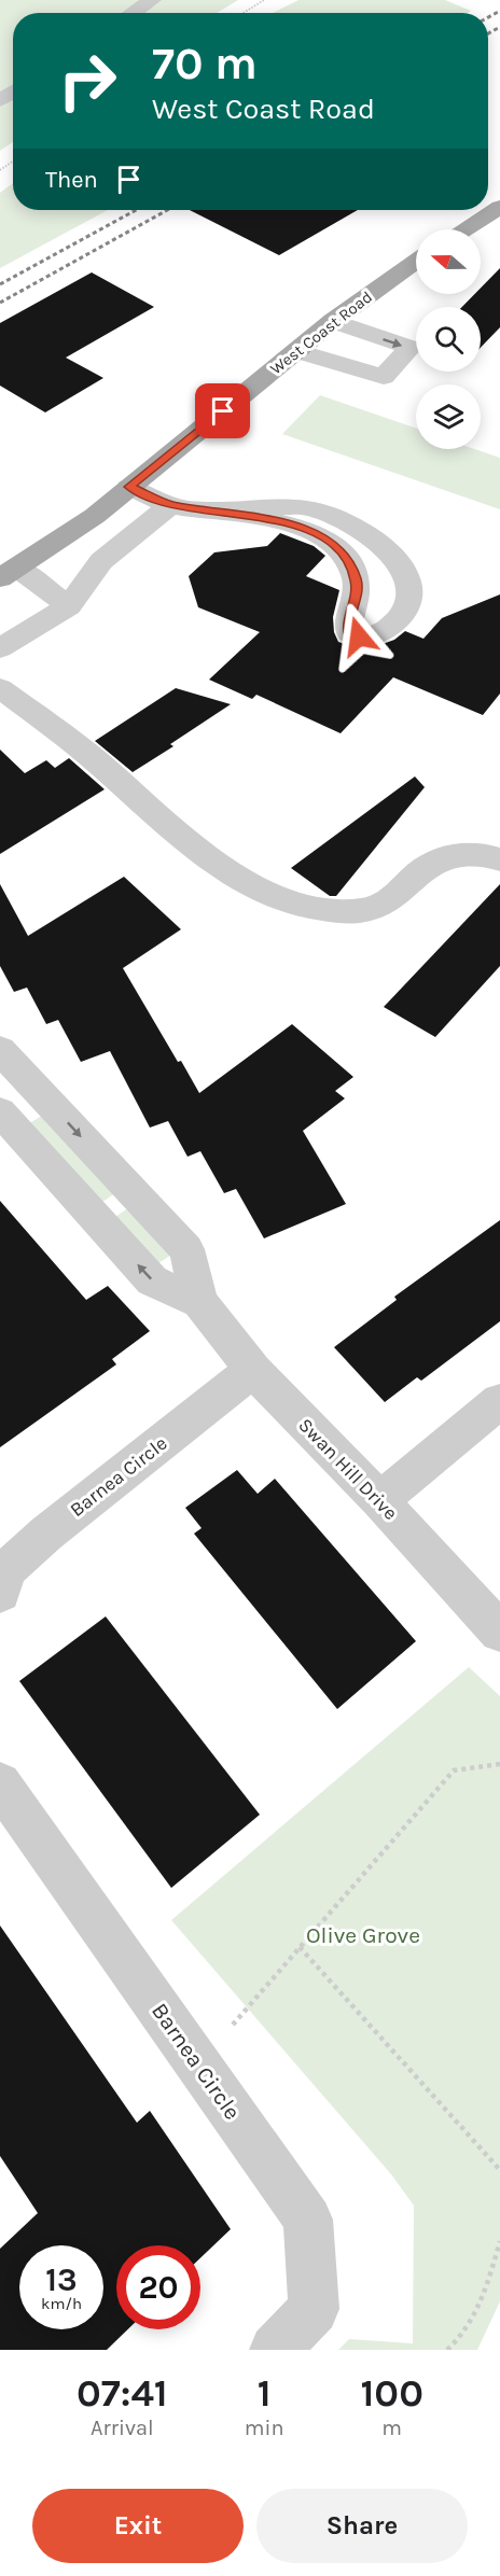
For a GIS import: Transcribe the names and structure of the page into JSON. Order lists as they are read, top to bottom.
{
  "streets": {
    "main road": ["West Coast Road"],
    "street": ["Swan Hill Drive", "Barnea Circle"]
  },
  "crossings": [
    ["Swan Hill Drive", "Barnea Circle"]
  ],
  "parks": ["Olive Grove"],
  "north": "left",
  "page": {
    "turn": ["70 m", "West Coast Road"],
    "then": "Then",
    "speed": "13 km/h",
    "limit": "20",
    "eta": [
      "07:41",
      "Arrival",
      "1",
      "min",
      "100",
      "m"
    ],
    "buttons": ["Exit", "Share"]
  }
}
